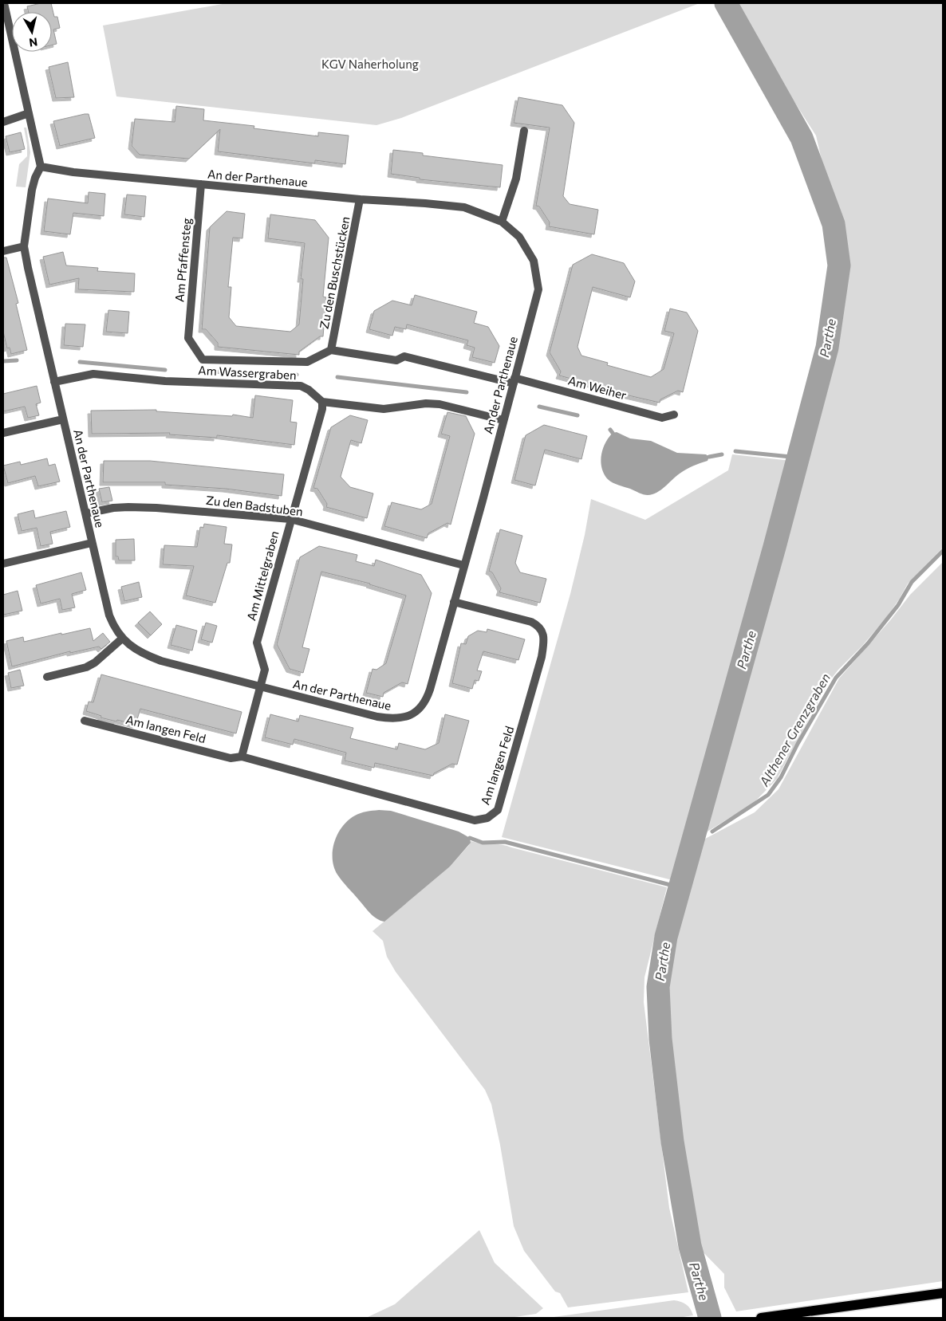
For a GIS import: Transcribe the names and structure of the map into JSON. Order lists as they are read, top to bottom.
{
  "streets": {
    "street": [
      "An der Parthenaue",
      "Am Pfaffensteg",
      "Zu den Buschstücken",
      "Am Wassergraben",
      "Am Weiher",
      "Zu den Badstuben",
      "Am Mittelgraben",
      "Am langen Feld"
    ]
  },
  "crossings": [
    ["An der Parthenaue", "Am Pfaffensteg"],
    ["An der Parthenaue", "Zu den Buschstücken"],
    ["An der Parthenaue", "Am Wassergraben"],
    ["An der Parthenaue", "Am Weiher"],
    ["An der Parthenaue", "Zu den Badstuben"],
    ["An der Parthenaue", "Am Mittelgraben"],
    ["An der Parthenaue", "Am langen Feld"],
    ["Am Pfaffensteg", "Am Wassergraben"],
    ["Zu den Buschstücken", "Am Wassergraben"],
    ["Am Wassergraben", "Am Mittelgraben"],
    ["Zu den Badstuben", "Am Mittelgraben"]
  ],
  "water": ["Parthe", "Althener Grenzgraben"],
  "parks": ["KGV Naherholung"],
  "north": "bottom"
}
